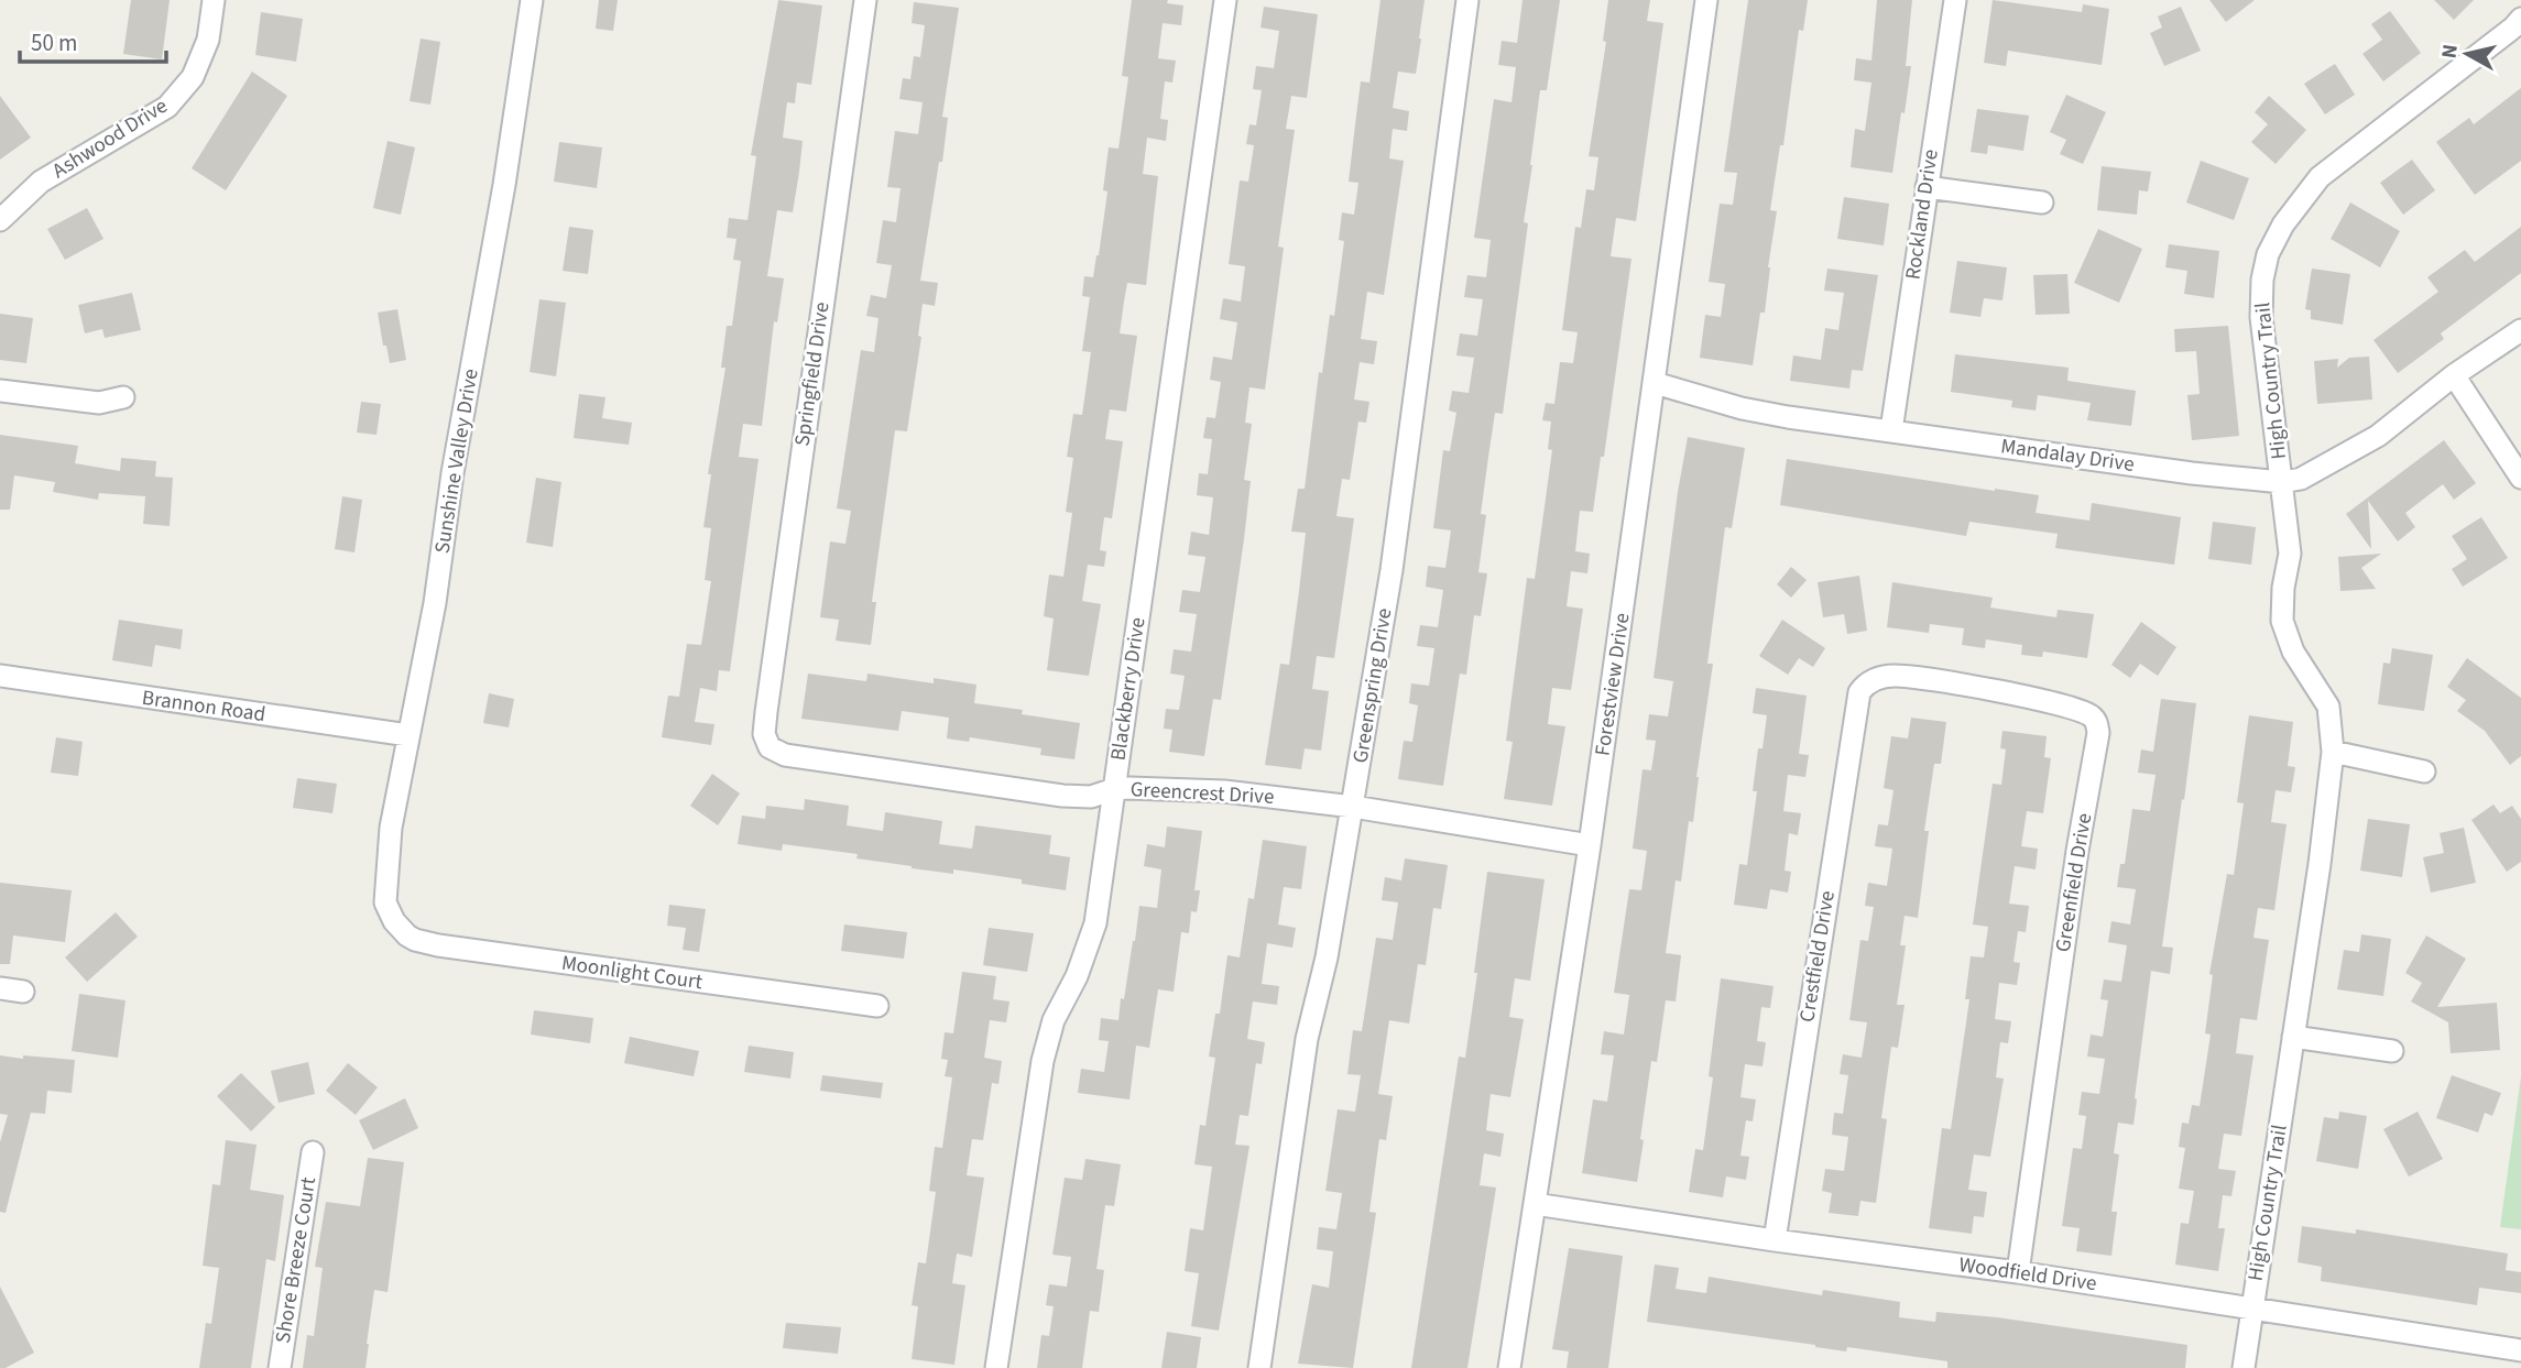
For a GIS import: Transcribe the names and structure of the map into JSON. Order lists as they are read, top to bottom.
{
  "streets": {
    "street": [
      "Ashwood Drive",
      "Rockland Drive",
      "Springfield Drive",
      "High Country Trail",
      "Mandalay Drive",
      "Sunshine Valley Drive",
      "Forestview Drive",
      "Greenspring Drive",
      "Blackberry Drive",
      "Brannon Road",
      "Greencrest Drive",
      "Greenfield Drive",
      "Crestfield Drive",
      "Moonlight Court",
      "Shore Breeze Court",
      "Woodfield Drive"
    ]
  },
  "crossings": [
    ["Rockland Drive", "Mandalay Drive"],
    ["Springfield Drive", "Greencrest Drive"],
    ["High Country Trail", "Mandalay Drive"],
    ["High Country Trail", "Woodfield Drive"],
    ["Mandalay Drive", "Forestview Drive"],
    ["Sunshine Valley Drive", "Brannon Road"],
    ["Sunshine Valley Drive", "Moonlight Court"],
    ["Forestview Drive", "Greencrest Drive"],
    ["Forestview Drive", "Woodfield Drive"],
    ["Greenspring Drive", "Greencrest Drive"],
    ["Blackberry Drive", "Greencrest Drive"],
    ["Greenfield Drive", "Crestfield Drive"],
    ["Greenfield Drive", "Woodfield Drive"],
    ["Crestfield Drive", "Woodfield Drive"]
  ],
  "scale_bar": "50 m",
  "north": "left"
}
